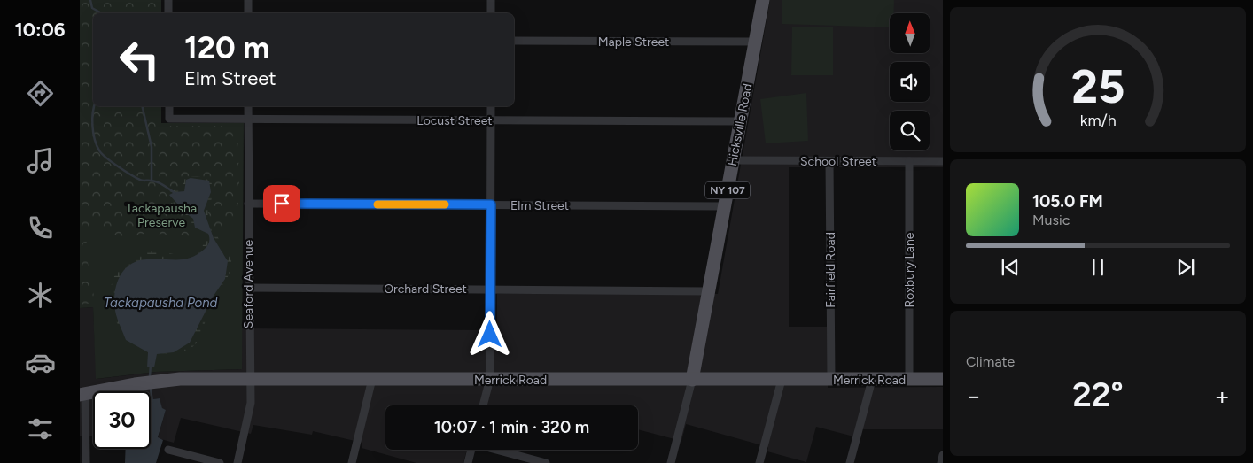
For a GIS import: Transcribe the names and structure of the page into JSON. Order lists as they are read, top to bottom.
{
  "streets": {
    "main road": ["Hicksville Road", "NY 107", "Merrick Road"],
    "street": [
      "Maple Street",
      "Locust Street",
      "School Street",
      "Elm Street",
      "Fairfield Road",
      "Roxbury Lane",
      "Seaford Avenue",
      "Orchard Street"
    ]
  },
  "crossings": [
    ["Maple Street", "Hicksville Road"],
    ["Locust Street", "Hicksville Road"],
    ["Locust Street", "Seaford Avenue"],
    ["Hicksville Road", "School Street"],
    ["Hicksville Road", "Elm Street"],
    ["Hicksville Road", "Orchard Street"],
    ["Hicksville Road", "Merrick Road"],
    ["School Street", "Fairfield Road"],
    ["School Street", "Roxbury Lane"],
    ["Elm Street", "Seaford Avenue"],
    ["Fairfield Road", "Merrick Road"],
    ["Roxbury Lane", "Merrick Road"],
    ["Seaford Avenue", "Orchard Street"],
    ["Seaford Avenue", "Merrick Road"]
  ],
  "water": ["Tackapausha Pond"],
  "parks": ["Tackapausha Preserve"],
  "north": "top",
  "page": {
    "tabs": "10:06",
    "turn": ["120 m", "Elm Street"],
    "song": ["105.0 FM", "Music"],
    "tile": "Climate",
    "heat": ["−", "22°", "+"],
    "limit": "30",
    "trip": "10:07 · 1 min · 320 m",
    "gauge": ["25", "km/h"]
  }
}
